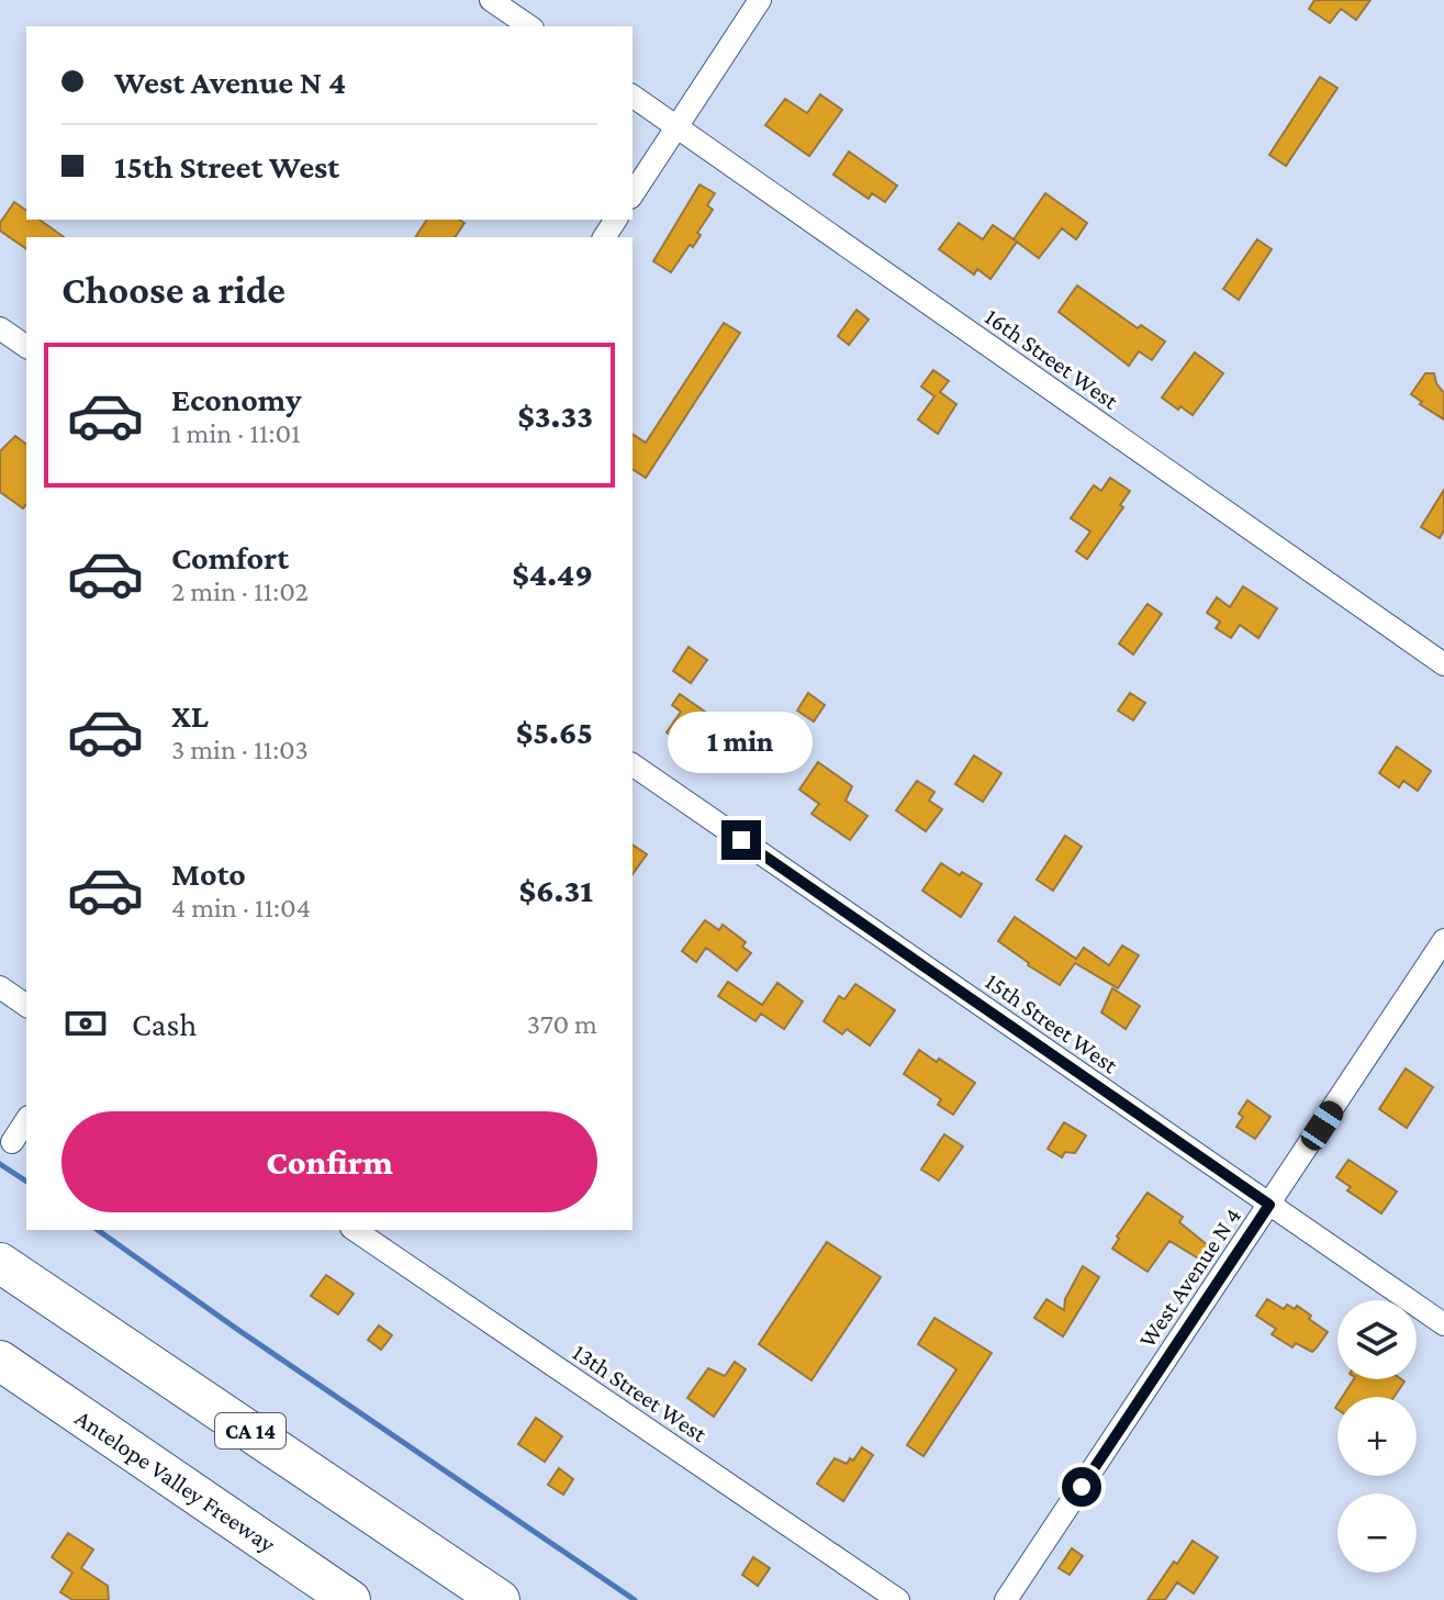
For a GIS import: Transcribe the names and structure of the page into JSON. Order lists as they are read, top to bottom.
{
  "streets": {
    "highway": ["CA 14", "Antelope Valley Freeway"],
    "street": [
      "16th Street West",
      "15th Street West",
      "West Avenue N 4",
      "13th Street West"
    ]
  },
  "crossings": [
    ["15th Street West", "West Avenue N 4"]
  ],
  "page": {
    "banner": ["West Avenue N 4", "15th Street West"],
    "heading": "Choose a ride",
    "list": [
      {
        "name": "Economy",
        "note": "1 min · 11:01",
        "value": "$3.33"
      },
      {
        "name": "Comfort",
        "note": "2 min · 11:02",
        "value": "$4.49"
      },
      {
        "name": "XL",
        "note": "3 min · 11:03",
        "value": "$5.65"
      },
      {
        "name": "Moto",
        "note": "4 min · 11:04",
        "value": "$6.31"
      }
    ],
    "bubble": "1 min",
    "pay": ["Cash", "370 m"],
    "buttons": "Confirm",
    "map_buttons": ["+", "−"]
  }
}
